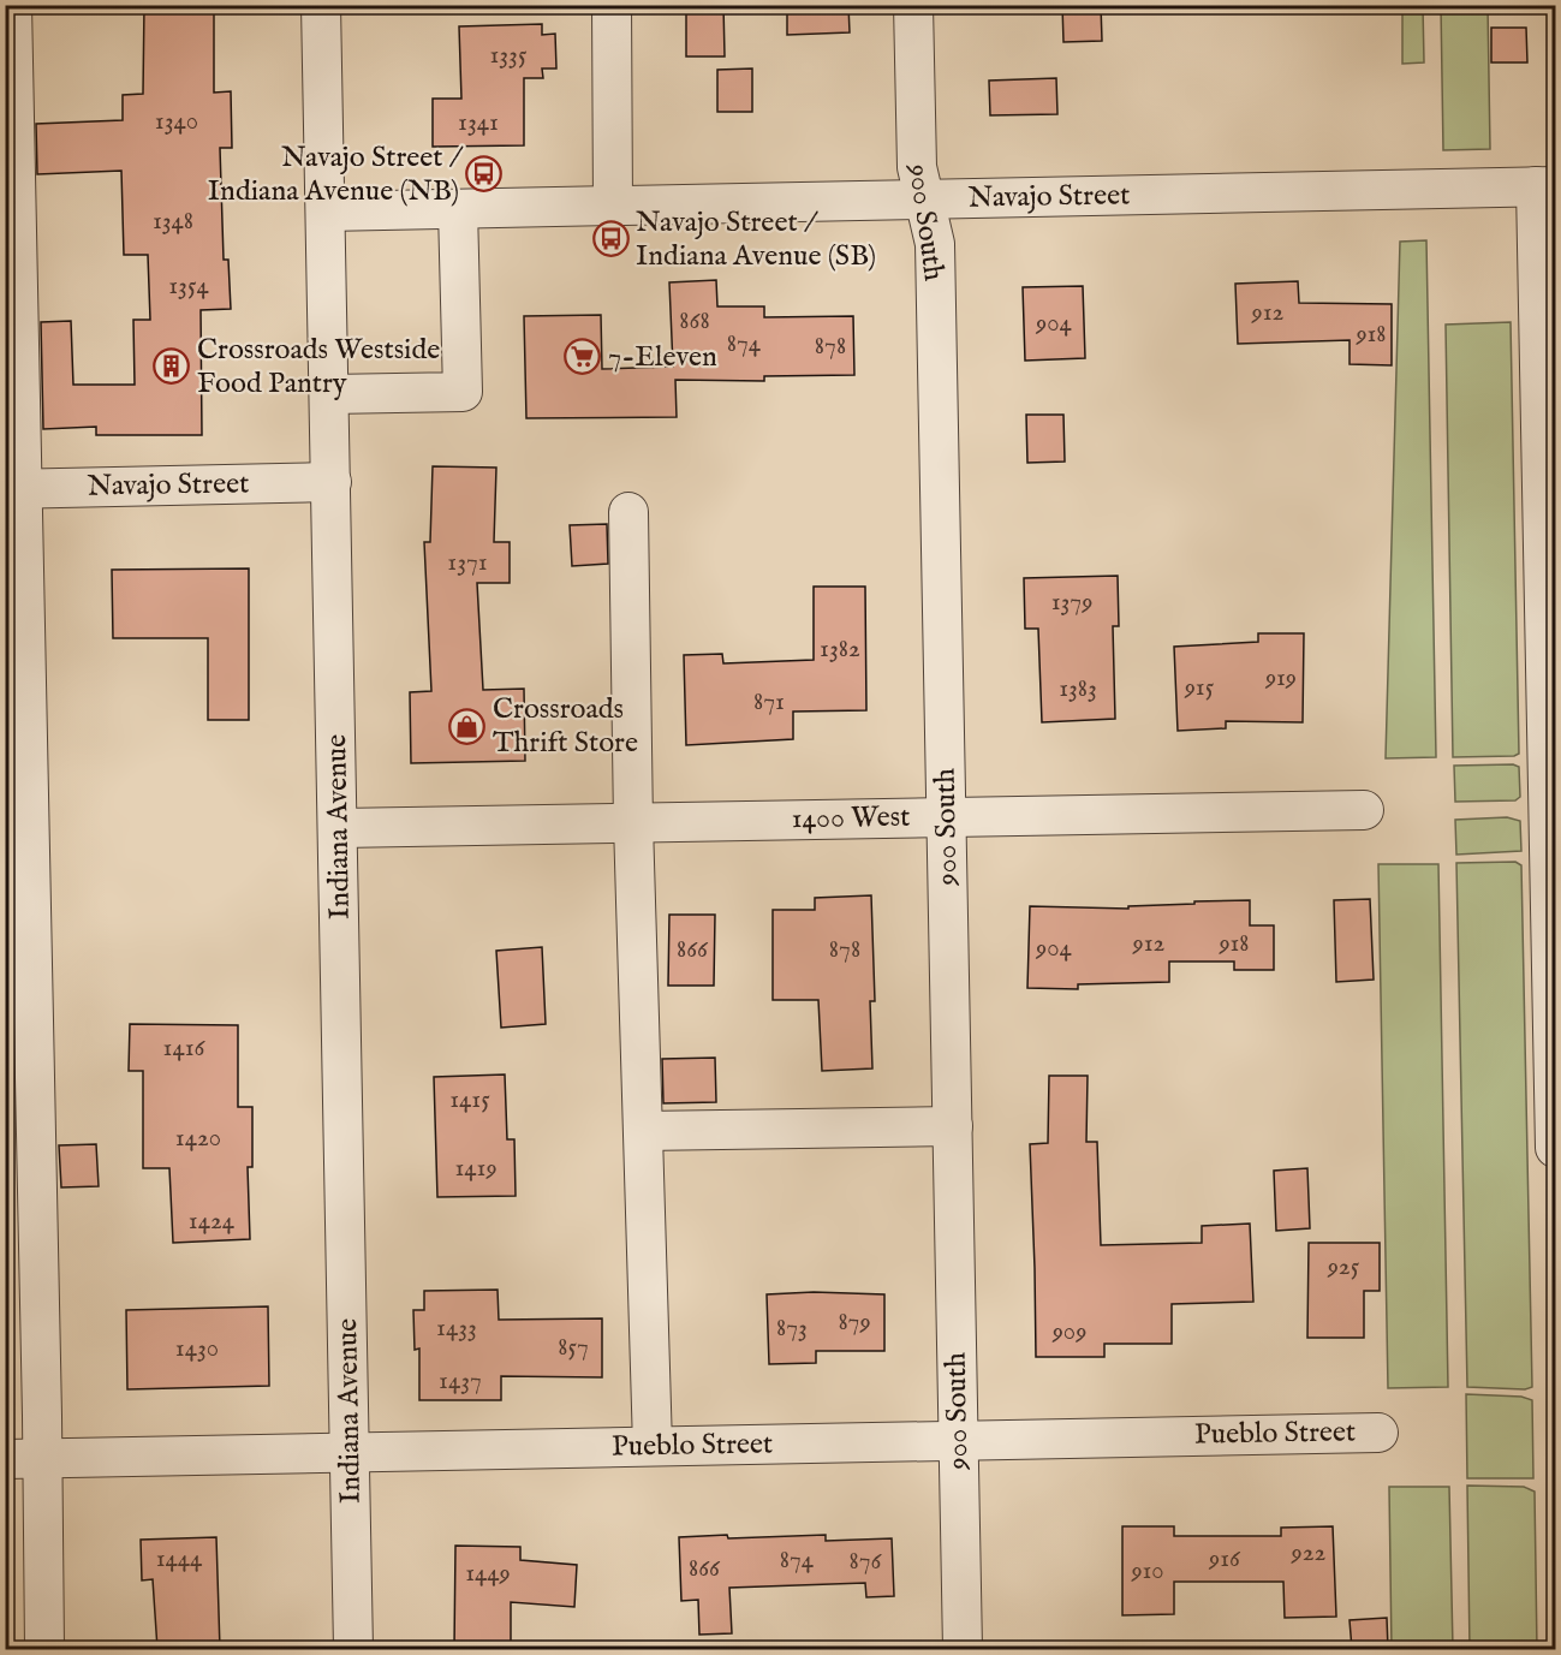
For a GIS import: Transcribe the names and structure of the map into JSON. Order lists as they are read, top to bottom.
{
  "streets": {
    "street": [
      "Navajo Street",
      "900 South",
      "1400 West",
      "Indiana Avenue",
      "Pueblo Street"
    ]
  },
  "crossings": [
    ["Navajo Street", "900 South"],
    ["Navajo Street", "Indiana Avenue"],
    ["900 South", "1400 West"],
    ["900 South", "Pueblo Street"],
    ["1400 West", "Indiana Avenue"],
    ["Indiana Avenue", "Pueblo Street"]
  ],
  "places": {
    "bus stop": ["Navajo Street / Indiana Avenue (NB)", "Navajo Street / Indiana Avenue (SB)"],
    "supermarket": ["7-Eleven"],
    "building": ["Crossroads Westside Food Pantry"],
    "shop": ["Crossroads Thrift Store"]
  },
  "house_numbers": [
    "1335",
    "1340",
    "1341",
    "1348",
    "1354",
    "912",
    "868",
    "904",
    "918",
    "874",
    "878",
    "1371",
    "1379",
    "1382",
    "919",
    "915",
    "1383",
    "871",
    "912",
    "918",
    "904",
    "866",
    "878",
    "1416",
    "1415",
    "1420",
    "1419",
    "1424",
    "925",
    "879",
    "1433",
    "873",
    "909",
    "857",
    "1430",
    "1437",
    "922",
    "1444",
    "916",
    "874",
    "876",
    "866",
    "910",
    "1449"
  ]
}
